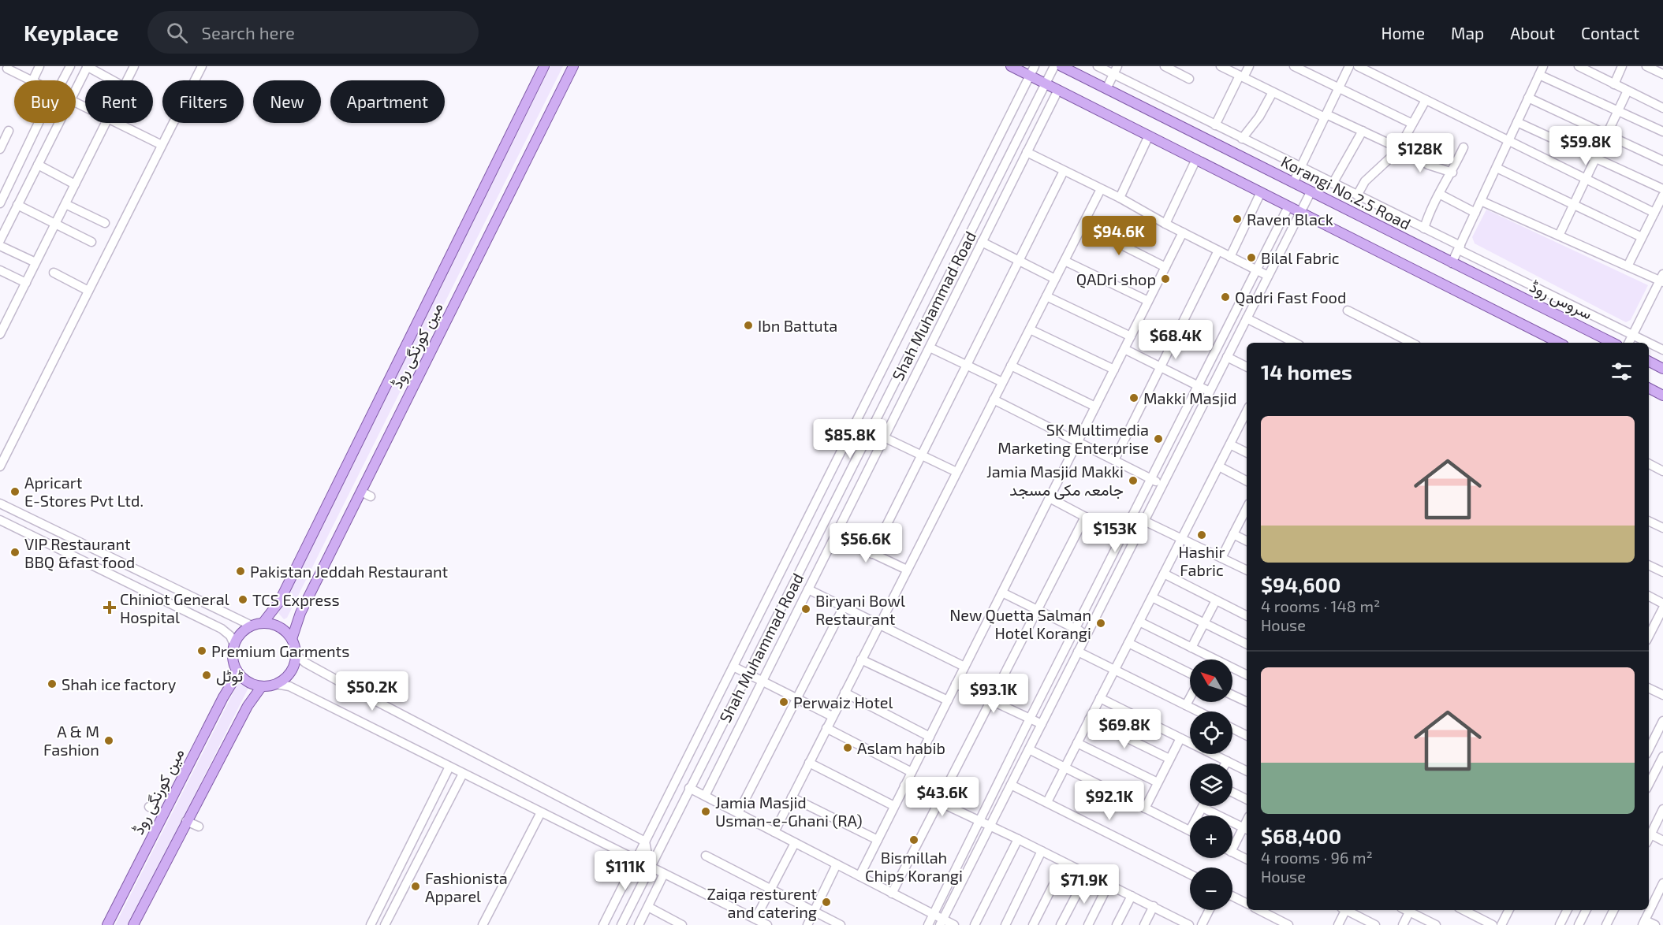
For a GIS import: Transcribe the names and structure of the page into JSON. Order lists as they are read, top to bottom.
{
  "streets": {
    "main road": ["Korangi No.2.5 Road", "مین کورنگی روڈ"],
    "street": ["سروس روڈ", "Shah Muhammad Road"]
  },
  "places": {
    "other": [
      "Raven Black",
      "Bilal Fabric",
      "QADri shop",
      "Qadri Fast Food",
      "Ibn Battuta",
      "Makki Masjid",
      "SK Multimedia Marketing Enterprise",
      "Jamia Masjid Makki جامعہ مکی مسجد",
      "Apricart E-Stores Pvt Ltd.",
      "Hashir Fabric",
      "VIP Restaurant BBQ &fast food",
      "Pakistan Jeddah Restaurant",
      "TCS Express",
      "Biryani Bowl Restaurant",
      "New Quetta Salman Hotel Korangi",
      "Premium Garments",
      "ٹوٹل",
      "Shah ice factory",
      "Perwaiz Hotel",
      "A & M Fashion",
      "Aslam habib",
      "Jamia Masjid Usman-e-Ghani (RA)",
      "Bismillah Chips Korangi",
      "Fashionista Apparel",
      "Zaiqa resturent and catering"
    ],
    "health": ["Chiniot General Hospital"]
  },
  "north": "top left",
  "page": {
    "header": "Keyplace",
    "search": "Search here",
    "nav": [
      "Home",
      "Map",
      "About",
      "Contact"
    ],
    "chip": [
      "Buy",
      "Rent",
      "Filters",
      "New",
      "Apartment"
    ],
    "price": [
      "$59.8K",
      "$128K",
      "$94.6K",
      "$68.4K",
      "$85.8K",
      "$153K",
      "$56.6K",
      "$50.2K",
      "$93.1K",
      "$69.8K",
      "$43.6K",
      "$92.1K",
      "$111K",
      "$71.9K"
    ],
    "heading": "14 homes",
    "list": [
      {
        "name": "$94,600",
        "note": "4 rooms · 148 m² · House"
      },
      {
        "name": "$68,400",
        "note": "4 rooms · 96 m² · House"
      }
    ],
    "map_buttons": ["+", "−"]
  }
}
